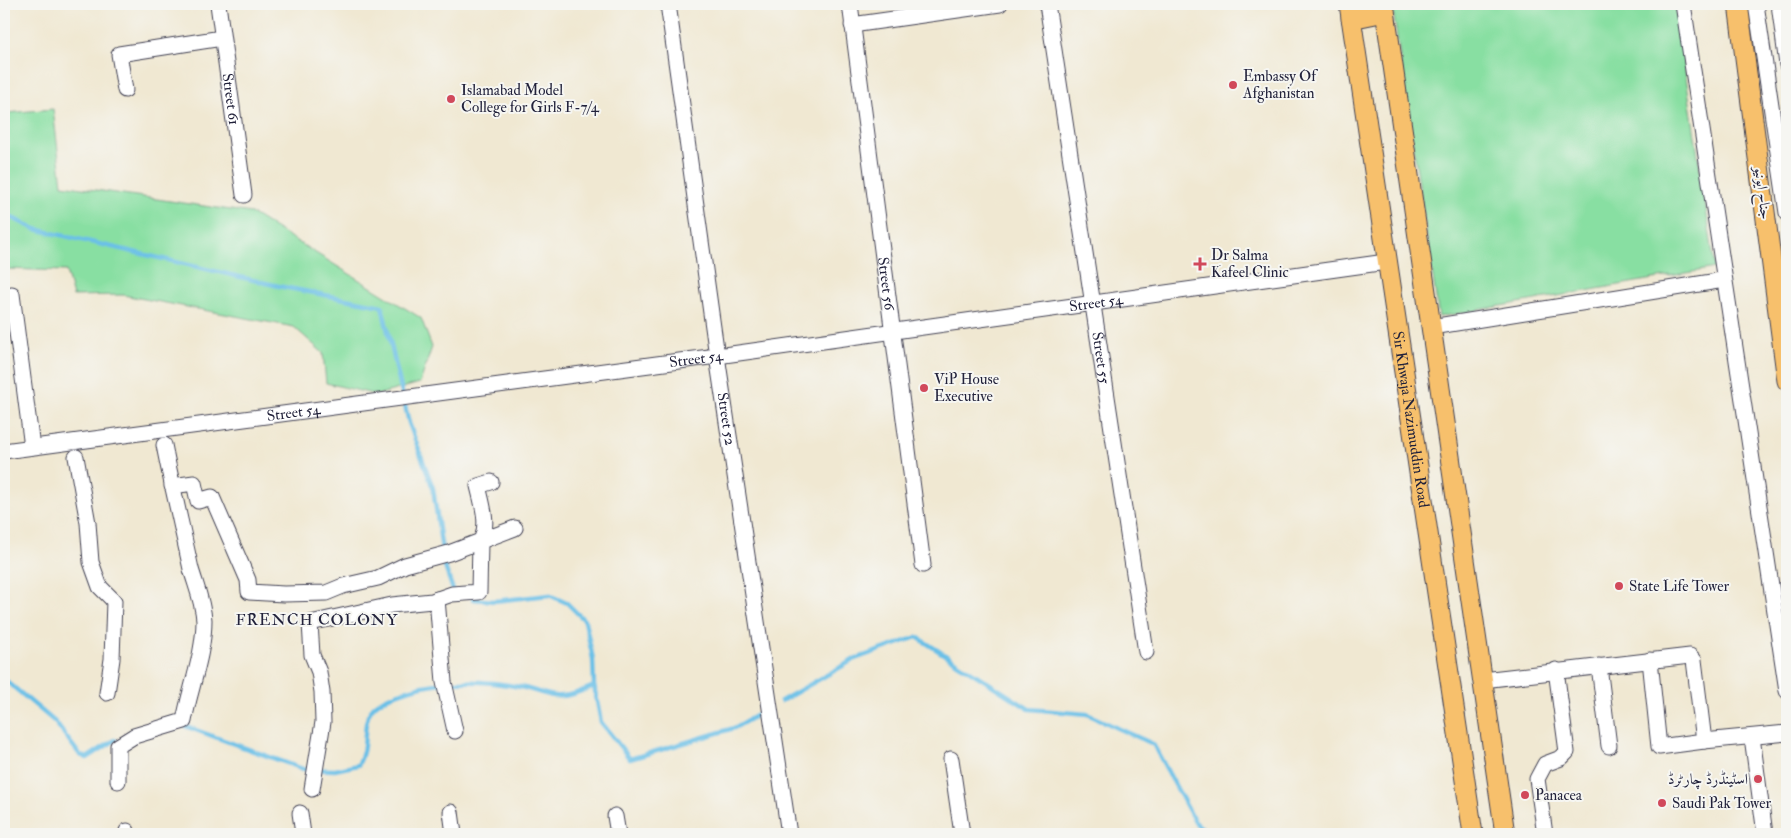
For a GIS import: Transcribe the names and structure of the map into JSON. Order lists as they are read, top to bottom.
{
  "streets": {
    "main road": ["جناح ایونیو", "Sir Khwaja Nazimuddin Road"],
    "street": [
      "Street 61",
      "Street 56",
      "Street 54",
      "Street 55",
      "Street 52"
    ]
  },
  "crossings": [
    ["Street 56", "Street 54"],
    ["Street 54", "Street 55"],
    ["Street 54", "Street 52"],
    ["Street 54", "Sir Khwaja Nazimuddin Road"]
  ],
  "districts": ["FRENCH COLONY"],
  "places": {
    "other": [
      "Embassy Of Afghanistan",
      "Islamabad Model College for Girls F-7/4",
      "ViP House Executive",
      "State Life Tower",
      "اسٹینڈرڈ چارٹرڈ",
      "Panacea",
      "Saudi Pak Tower"
    ],
    "health": ["Dr Salma Kafeel Clinic"]
  }
}
